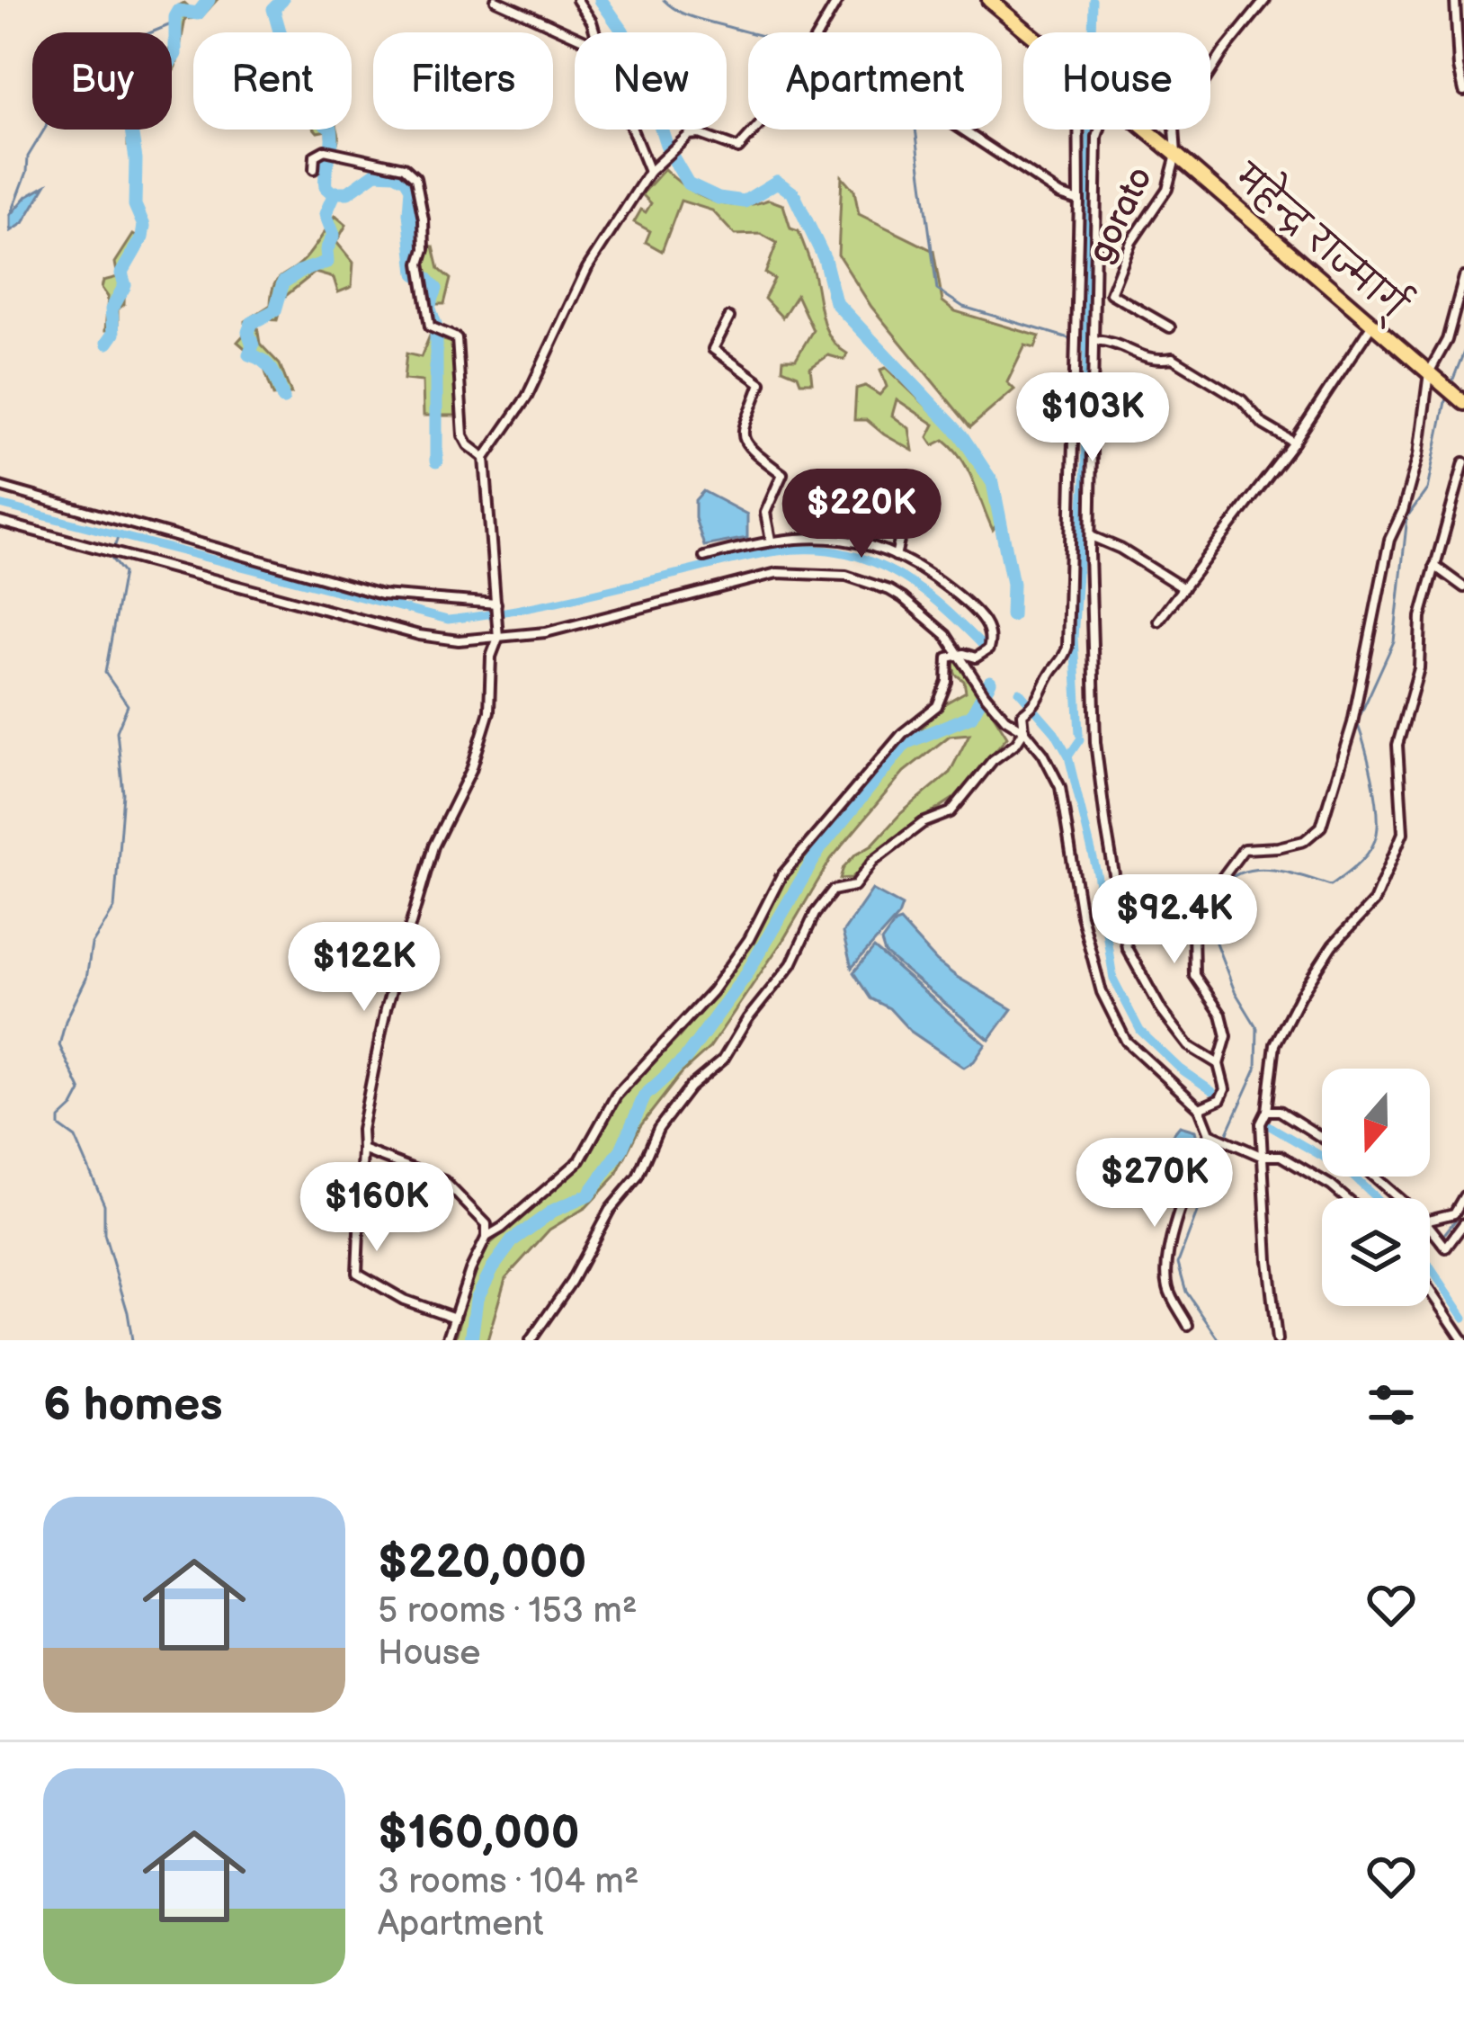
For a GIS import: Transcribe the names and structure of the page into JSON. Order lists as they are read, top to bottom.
{
  "streets": {
    "highway": ["महेन्द्र राज्मार्ग्"],
    "street": ["gorato"]
  },
  "crossings": [
    ["gorato", "महेन्द्र राज्मार्ग्"]
  ],
  "north": "bottom",
  "page": {
    "chip": [
      "Buy",
      "Rent",
      "Filters",
      "New",
      "Apartment",
      "House"
    ],
    "price": [
      "$103K",
      "$220K",
      "$92.4K",
      "$122K",
      "$270K",
      "$160K"
    ],
    "heading": "6 homes",
    "list": [
      {
        "name": "$220,000",
        "note": "5 rooms · 153 m² · House"
      },
      {
        "name": "$160,000",
        "note": "3 rooms · 104 m² · Apartment"
      }
    ]
  }
}
